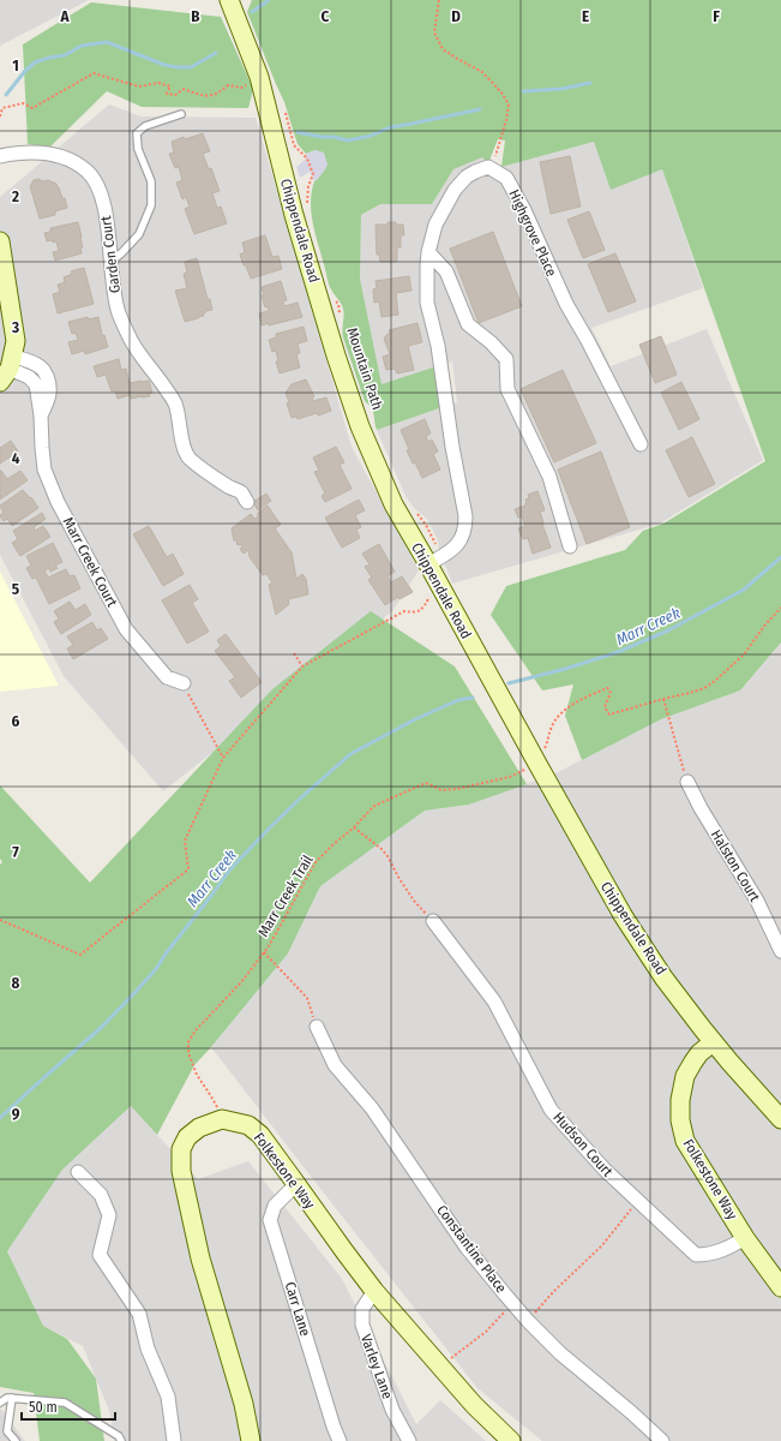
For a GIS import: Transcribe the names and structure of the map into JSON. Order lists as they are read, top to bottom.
{
  "streets": {
    "street": [
      "Chippendale Road",
      "Highgrove Place",
      "Garden Court",
      "Marr Creek Court",
      "Halston Court",
      "Hudson Court",
      "Folkestone Way",
      "Constantine Place",
      "Carr Lane",
      "Varley Lane"
    ],
    "path": ["Mountain Path", "Marr Creek Trail"]
  },
  "crossings": [
    ["Chippendale Road", "Folkestone Way"],
    ["Marr Creek Trail", "Folkestone Way"],
    ["Hudson Court", "Folkestone Way"],
    ["Folkestone Way", "Carr Lane"],
    ["Folkestone Way", "Varley Lane"]
  ],
  "water": ["Marr Creek"],
  "scale_bar": "50 m",
  "grid": {
    "columns": [
      "A",
      "B",
      "C",
      "D",
      "E",
      "F"
    ],
    "rows": [
      "1",
      "2",
      "3",
      "4",
      "5",
      "6",
      "7",
      "8",
      "9"
    ]
  }
}
